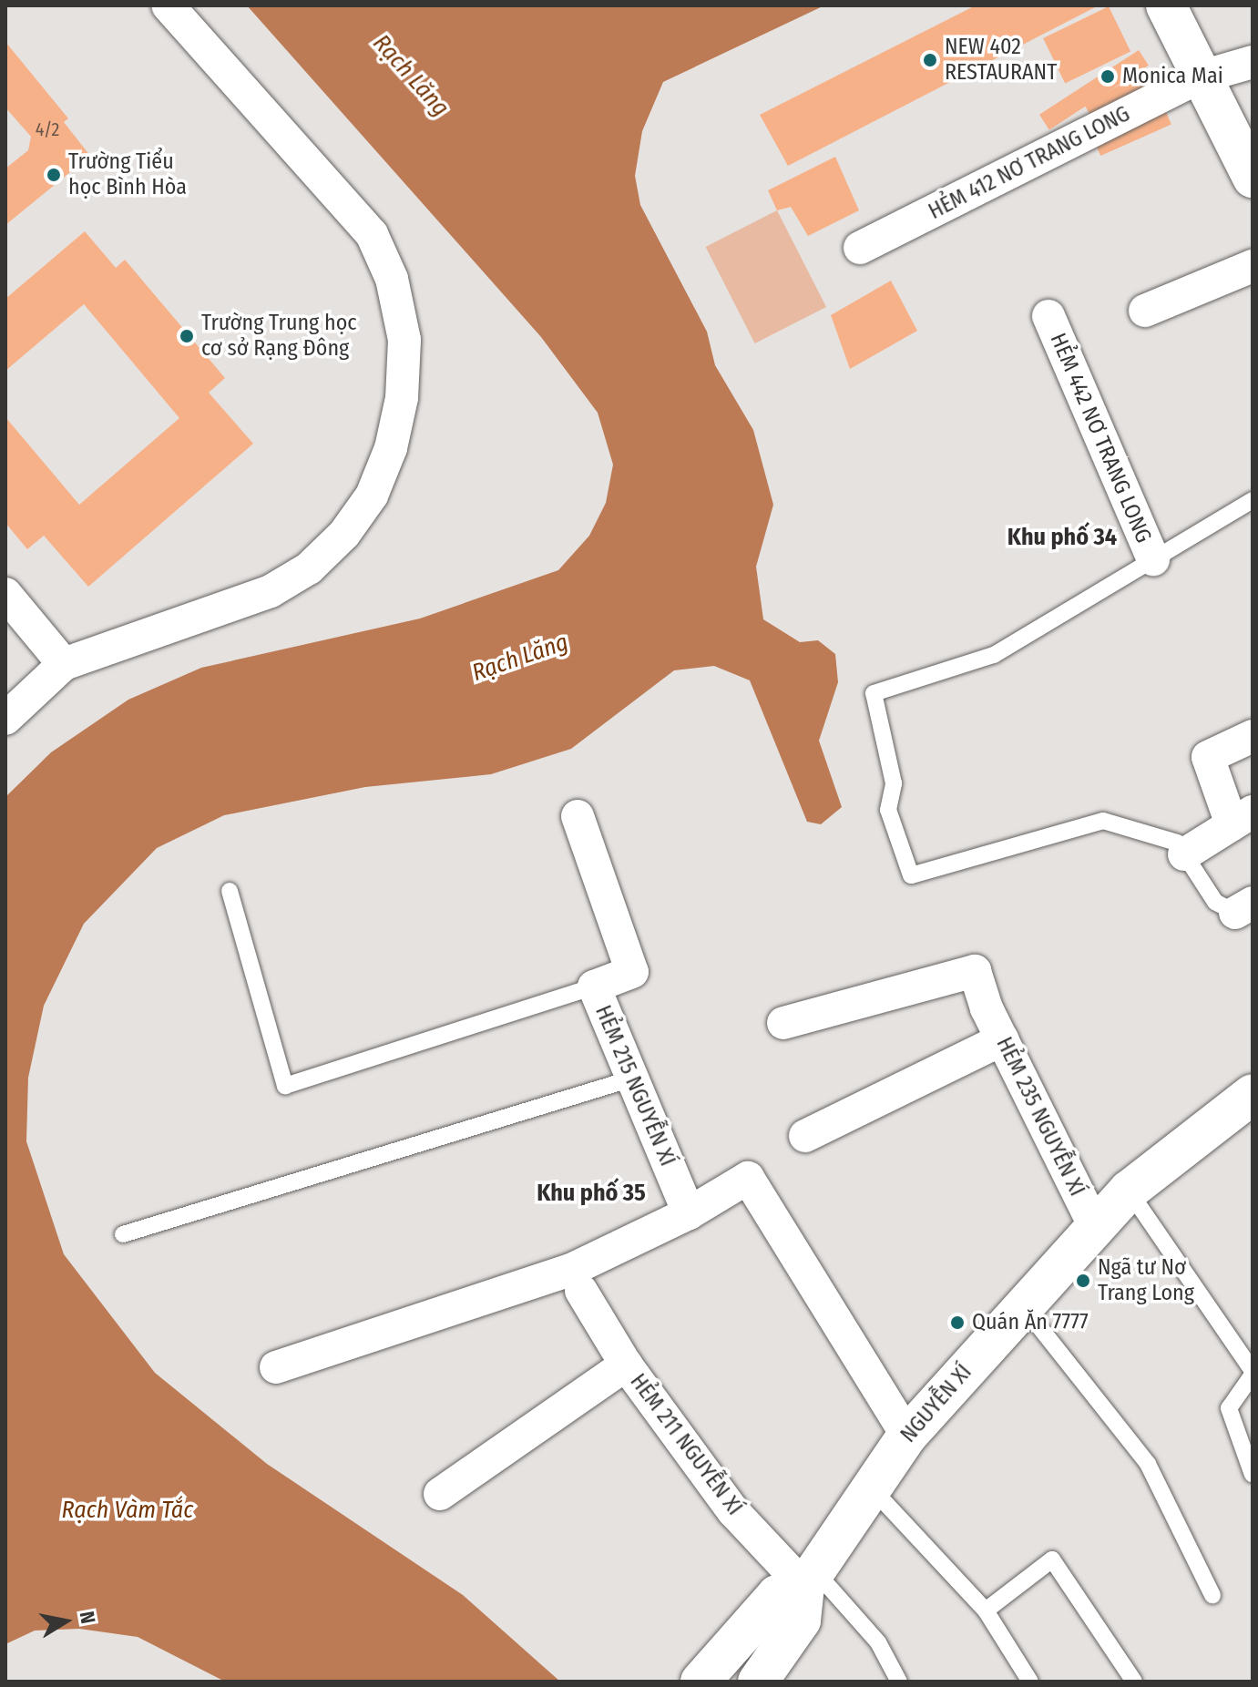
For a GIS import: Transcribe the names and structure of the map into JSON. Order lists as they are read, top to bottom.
{
  "streets": {
    "main road": ["NGUYỄN XÍ"],
    "street": [
      "HẺM 412 NƠ TRANG LONG",
      "HẺM 442 NƠ TRANG LONG",
      "HẺM 215 NGUYỄN XÍ",
      "HẺM 235 NGUYỄN XÍ",
      "HẺM 211 NGUYỄN XÍ"
    ]
  },
  "crossings": [
    ["HẺM 235 NGUYỄN XÍ", "NGUYỄN XÍ"],
    ["NGUYỄN XÍ", "HẺM 211 NGUYỄN XÍ"]
  ],
  "districts": ["Khu phố 34", "Khu phố 35"],
  "water": ["Rạch Lăng", "Rạch Vàm Tắc"],
  "places": [
    "NEW 402 RESTAURANT",
    "Monica Mai",
    "Trường Tiểu học Bình Hòa",
    "Trường Trung học cơ sở Rạng Đông",
    "Ngã tư Nơ Trang Long",
    "Quán Ăn 7777"
  ],
  "house_numbers": ["4/2"],
  "north": "right"
}
